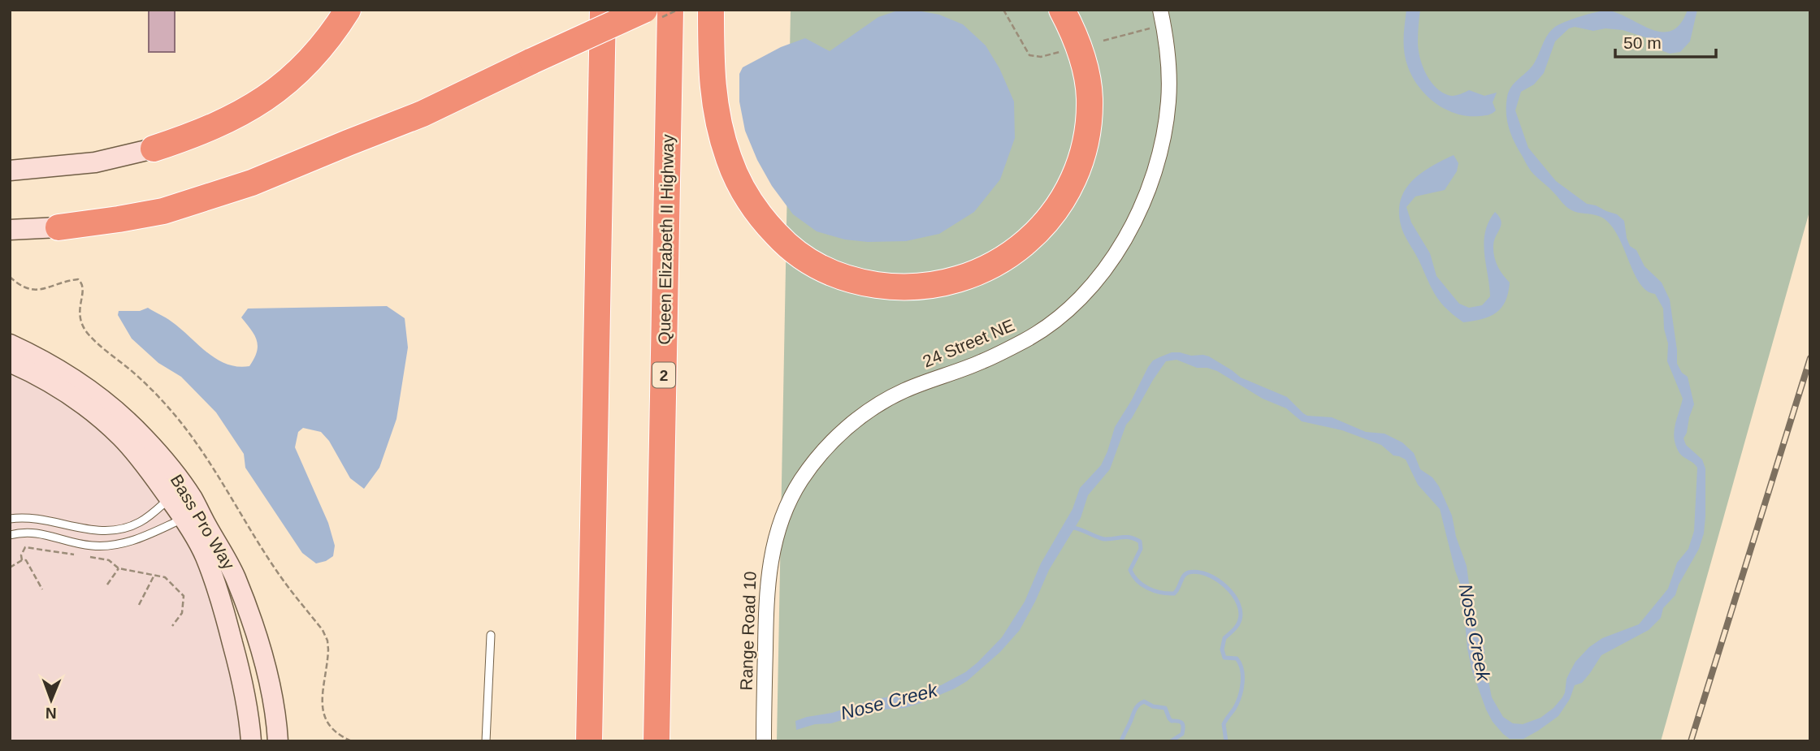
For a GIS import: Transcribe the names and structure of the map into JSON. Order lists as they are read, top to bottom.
{
  "streets": {
    "highway": ["Queen Elizabeth II Highway", "2"],
    "street": ["24 Street NE", "Bass Pro Way", "Range Road 10"]
  },
  "crossings": [
    ["24 Street NE", "Range Road 10"]
  ],
  "water": ["Nose Creek"],
  "scale_bar": "50 m",
  "north": "bottom"
}
